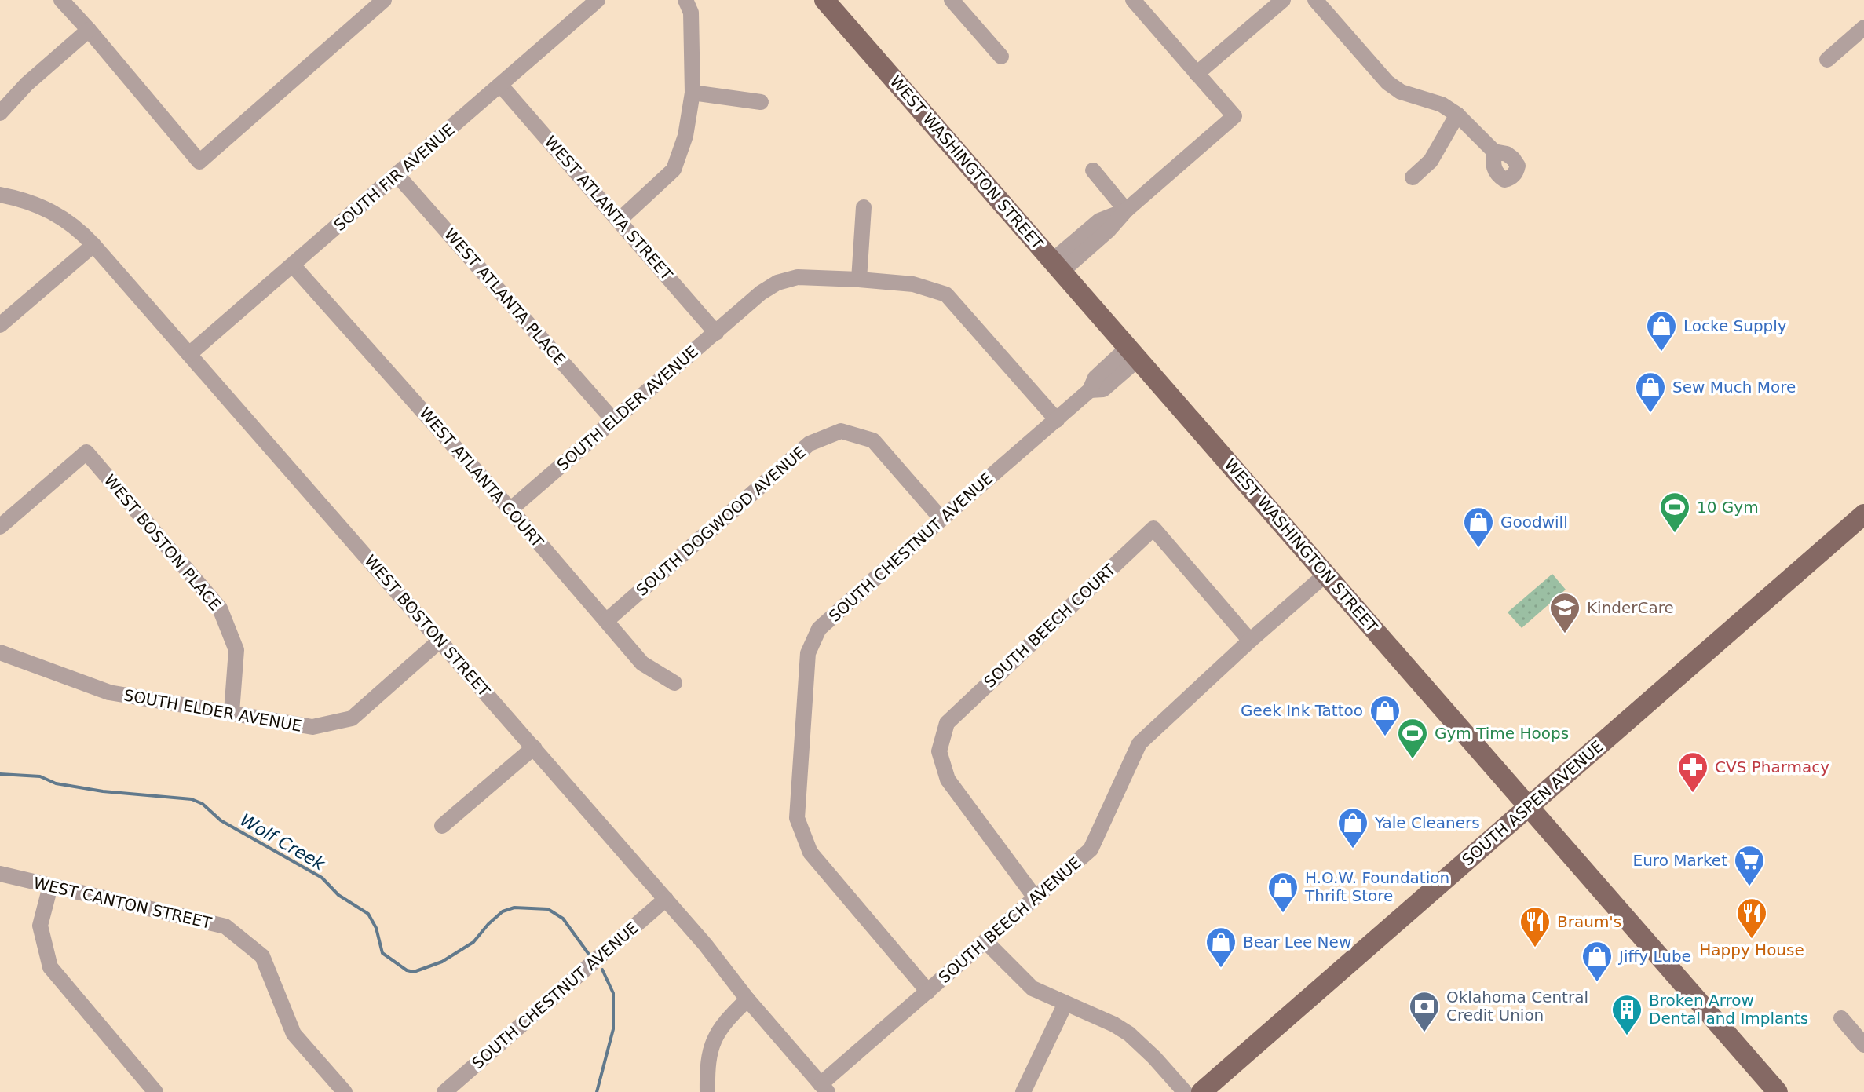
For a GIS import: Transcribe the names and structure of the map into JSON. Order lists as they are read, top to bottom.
{
  "streets": {
    "main road": ["WEST WASHINGTON STREET", "SOUTH ASPEN AVENUE"],
    "street": [
      "SOUTH FIR AVENUE",
      "WEST ATLANTA STREET",
      "WEST ATLANTA PLACE",
      "SOUTH ELDER AVENUE",
      "WEST ATLANTA COURT",
      "SOUTH DOGWOOD AVENUE",
      "WEST BOSTON PLACE",
      "SOUTH CHESTNUT AVENUE",
      "WEST BOSTON STREET",
      "SOUTH BEECH COURT",
      "WEST CANTON STREET",
      "SOUTH BEECH AVENUE"
    ]
  },
  "crossings": [
    ["WEST WASHINGTON STREET", "SOUTH CHESTNUT AVENUE"],
    ["WEST WASHINGTON STREET", "SOUTH ASPEN AVENUE"],
    ["WEST WASHINGTON STREET", "SOUTH BEECH AVENUE"],
    ["SOUTH FIR AVENUE", "WEST ATLANTA STREET"],
    ["SOUTH FIR AVENUE", "WEST ATLANTA PLACE"],
    ["SOUTH FIR AVENUE", "WEST ATLANTA COURT"],
    ["SOUTH FIR AVENUE", "WEST BOSTON STREET"],
    ["WEST ATLANTA STREET", "SOUTH ELDER AVENUE"],
    ["WEST ATLANTA PLACE", "SOUTH ELDER AVENUE"],
    ["SOUTH ELDER AVENUE", "WEST ATLANTA COURT"],
    ["SOUTH ELDER AVENUE", "WEST BOSTON PLACE"],
    ["SOUTH ELDER AVENUE", "SOUTH CHESTNUT AVENUE"],
    ["SOUTH ELDER AVENUE", "WEST BOSTON STREET"],
    ["WEST ATLANTA COURT", "SOUTH DOGWOOD AVENUE"],
    ["SOUTH DOGWOOD AVENUE", "SOUTH CHESTNUT AVENUE"],
    ["SOUTH CHESTNUT AVENUE", "WEST BOSTON STREET"],
    ["SOUTH CHESTNUT AVENUE", "SOUTH BEECH AVENUE"],
    ["WEST BOSTON STREET", "SOUTH BEECH AVENUE"],
    ["SOUTH BEECH COURT", "SOUTH BEECH AVENUE"]
  ],
  "water": ["Wolf Creek"],
  "places": {
    "shop": [
      "Locke Supply",
      "Sew Much More",
      "Goodwill",
      "Geek Ink Tattoo",
      "Yale Cleaners",
      "H.O.W. Foundation Thrift Store",
      "Bear Lee New",
      "Jiffy Lube"
    ],
    "sports": ["10 Gym", "Gym Time Hoops"],
    "school or university": ["KinderCare"],
    "pharmacy": ["CVS Pharmacy"],
    "supermarket": ["Euro Market"],
    "restaurant": ["Happy House", "Braum's"],
    "bank": ["Oklahoma Central Credit Union"],
    "building": ["Broken Arrow Dental and Implants"]
  }
}
